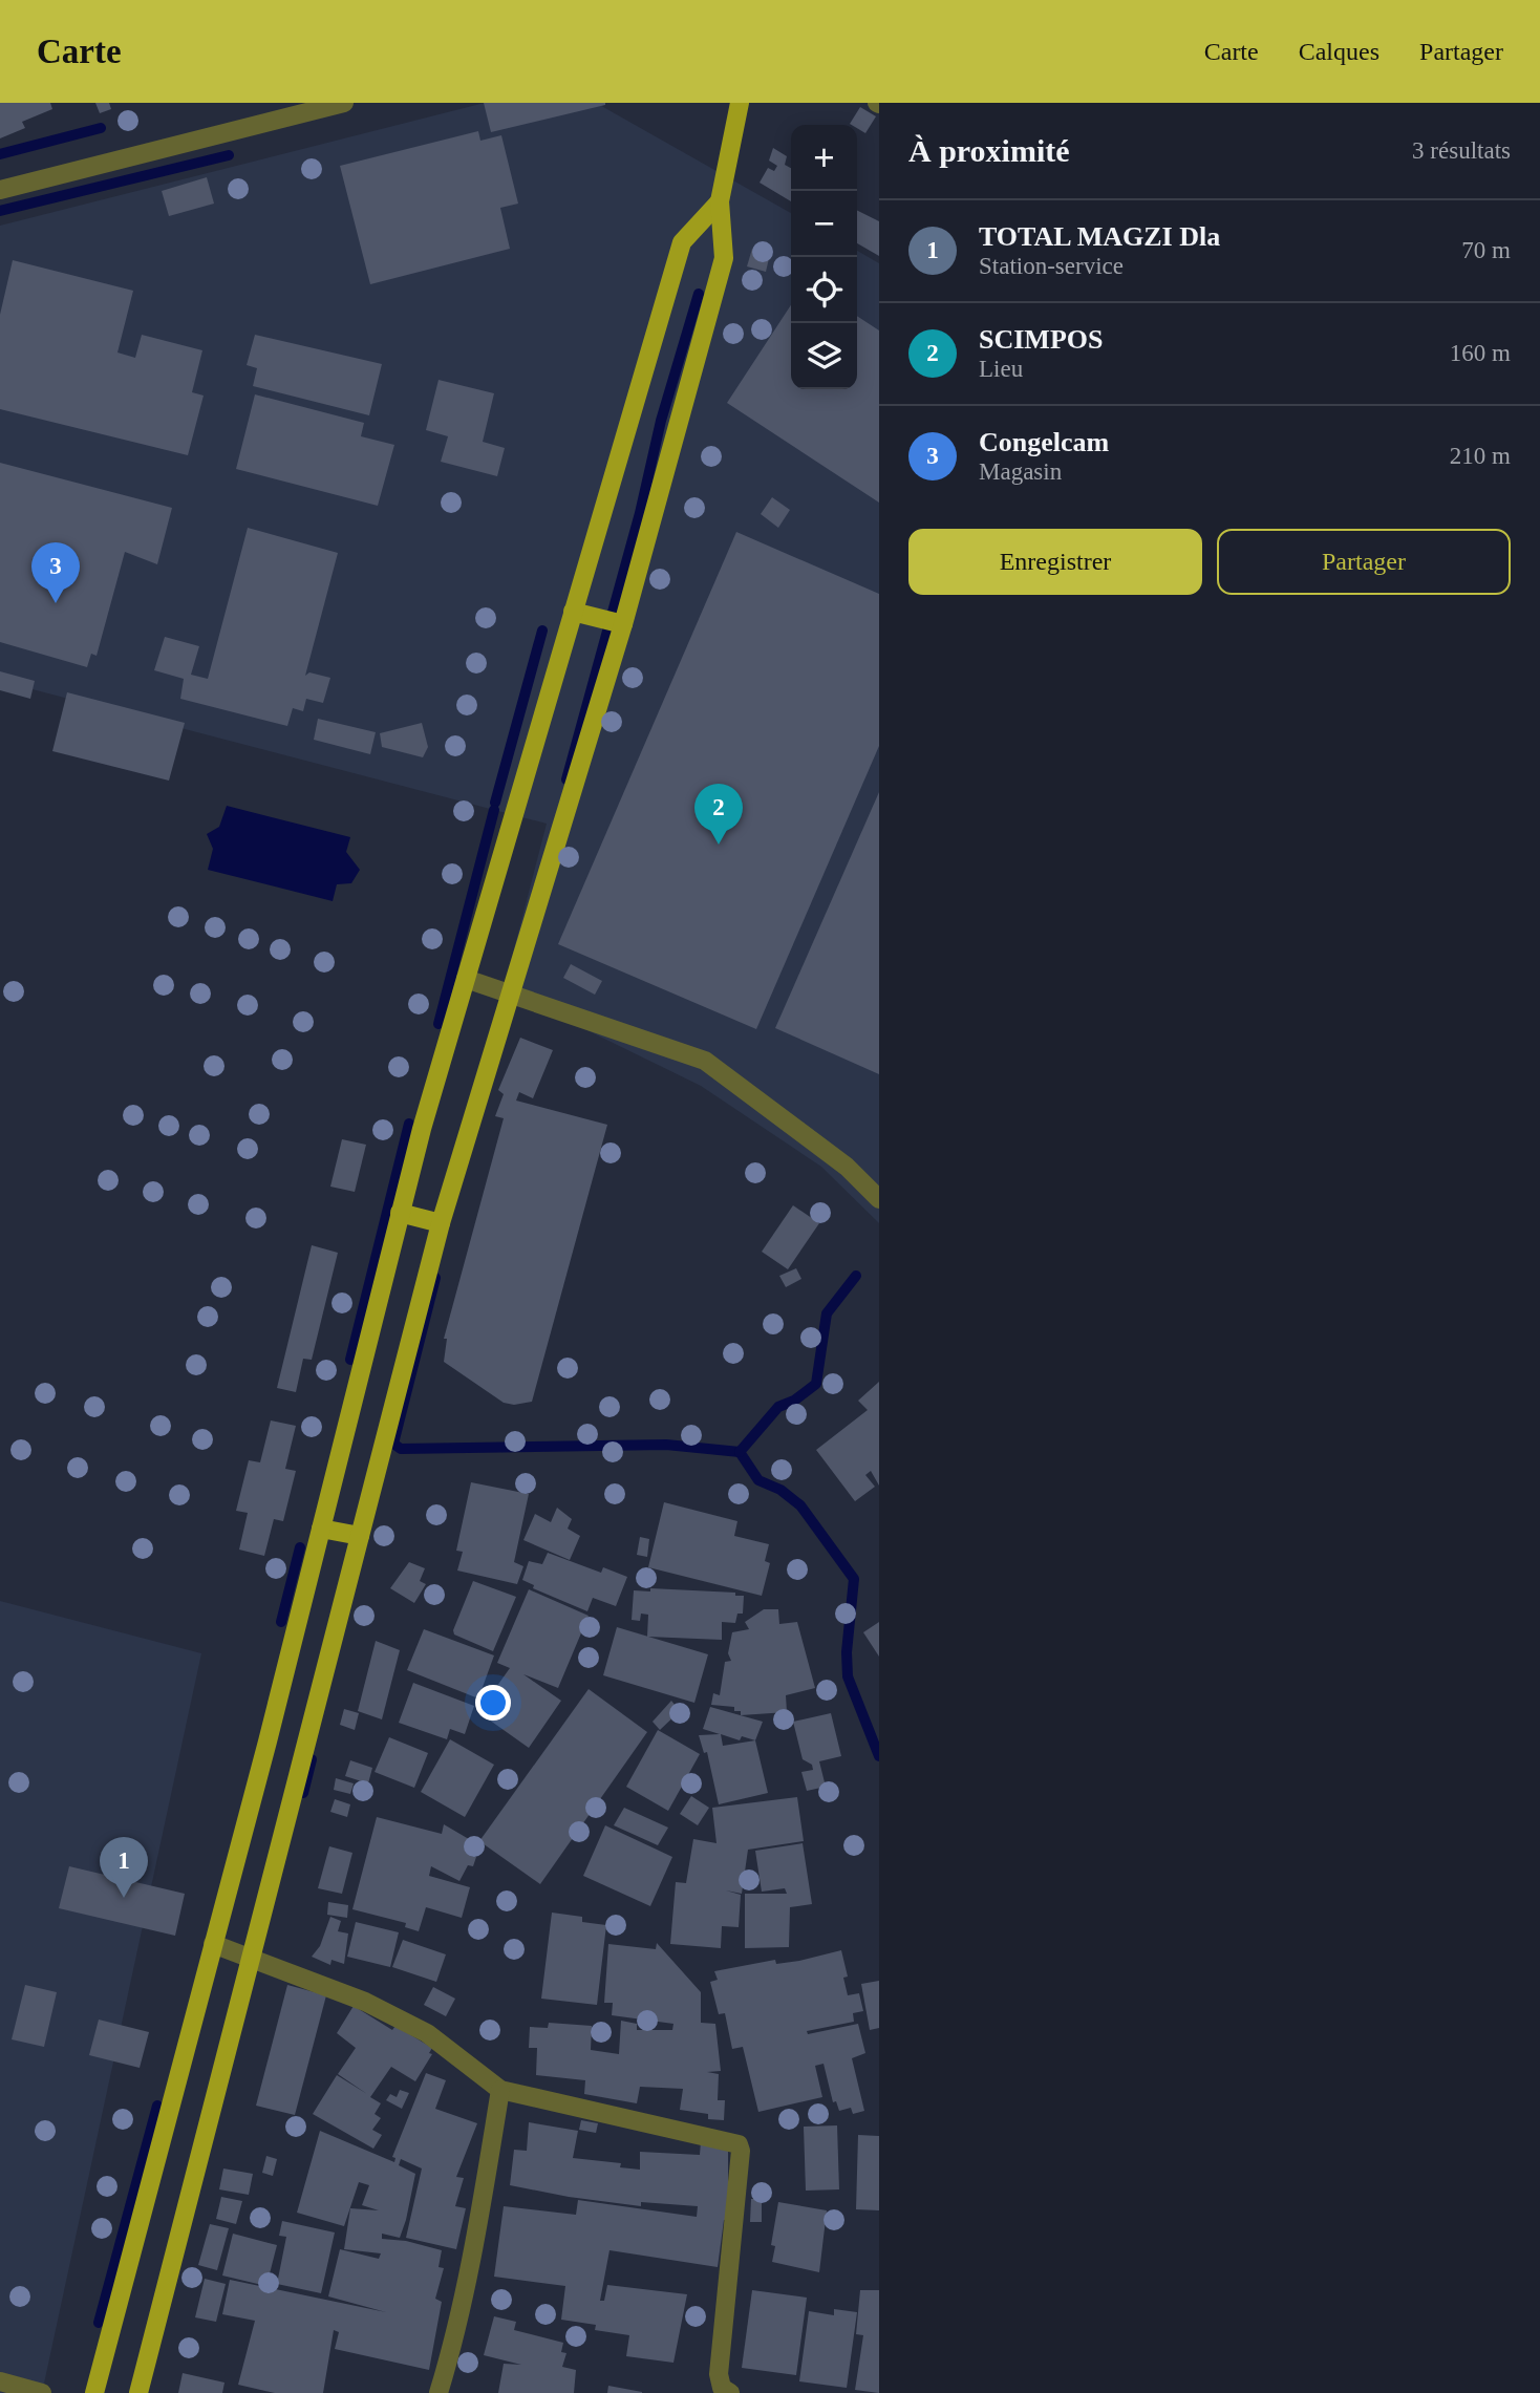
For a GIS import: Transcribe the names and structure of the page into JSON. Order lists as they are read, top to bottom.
{
  "page": {
    "header": "Carte",
    "nav": ["Carte", "Calques", "Partager"],
    "heading": ["À proximité", "3 résultats"],
    "map_buttons": ["+", "−"],
    "list": [
      {
        "mark": "1",
        "name": "TOTAL MAGZI Dla",
        "note": "Station-service",
        "value": "70 m"
      },
      {
        "mark": "2",
        "name": "SCIMPOS",
        "note": "Lieu",
        "value": "160 m"
      },
      {
        "mark": "3",
        "name": "Congelcam",
        "note": "Magasin",
        "value": "210 m"
      }
    ],
    "buttons": ["Enregistrer", "Partager"],
    "pins": ["3", "2", "1"]
  }
}
